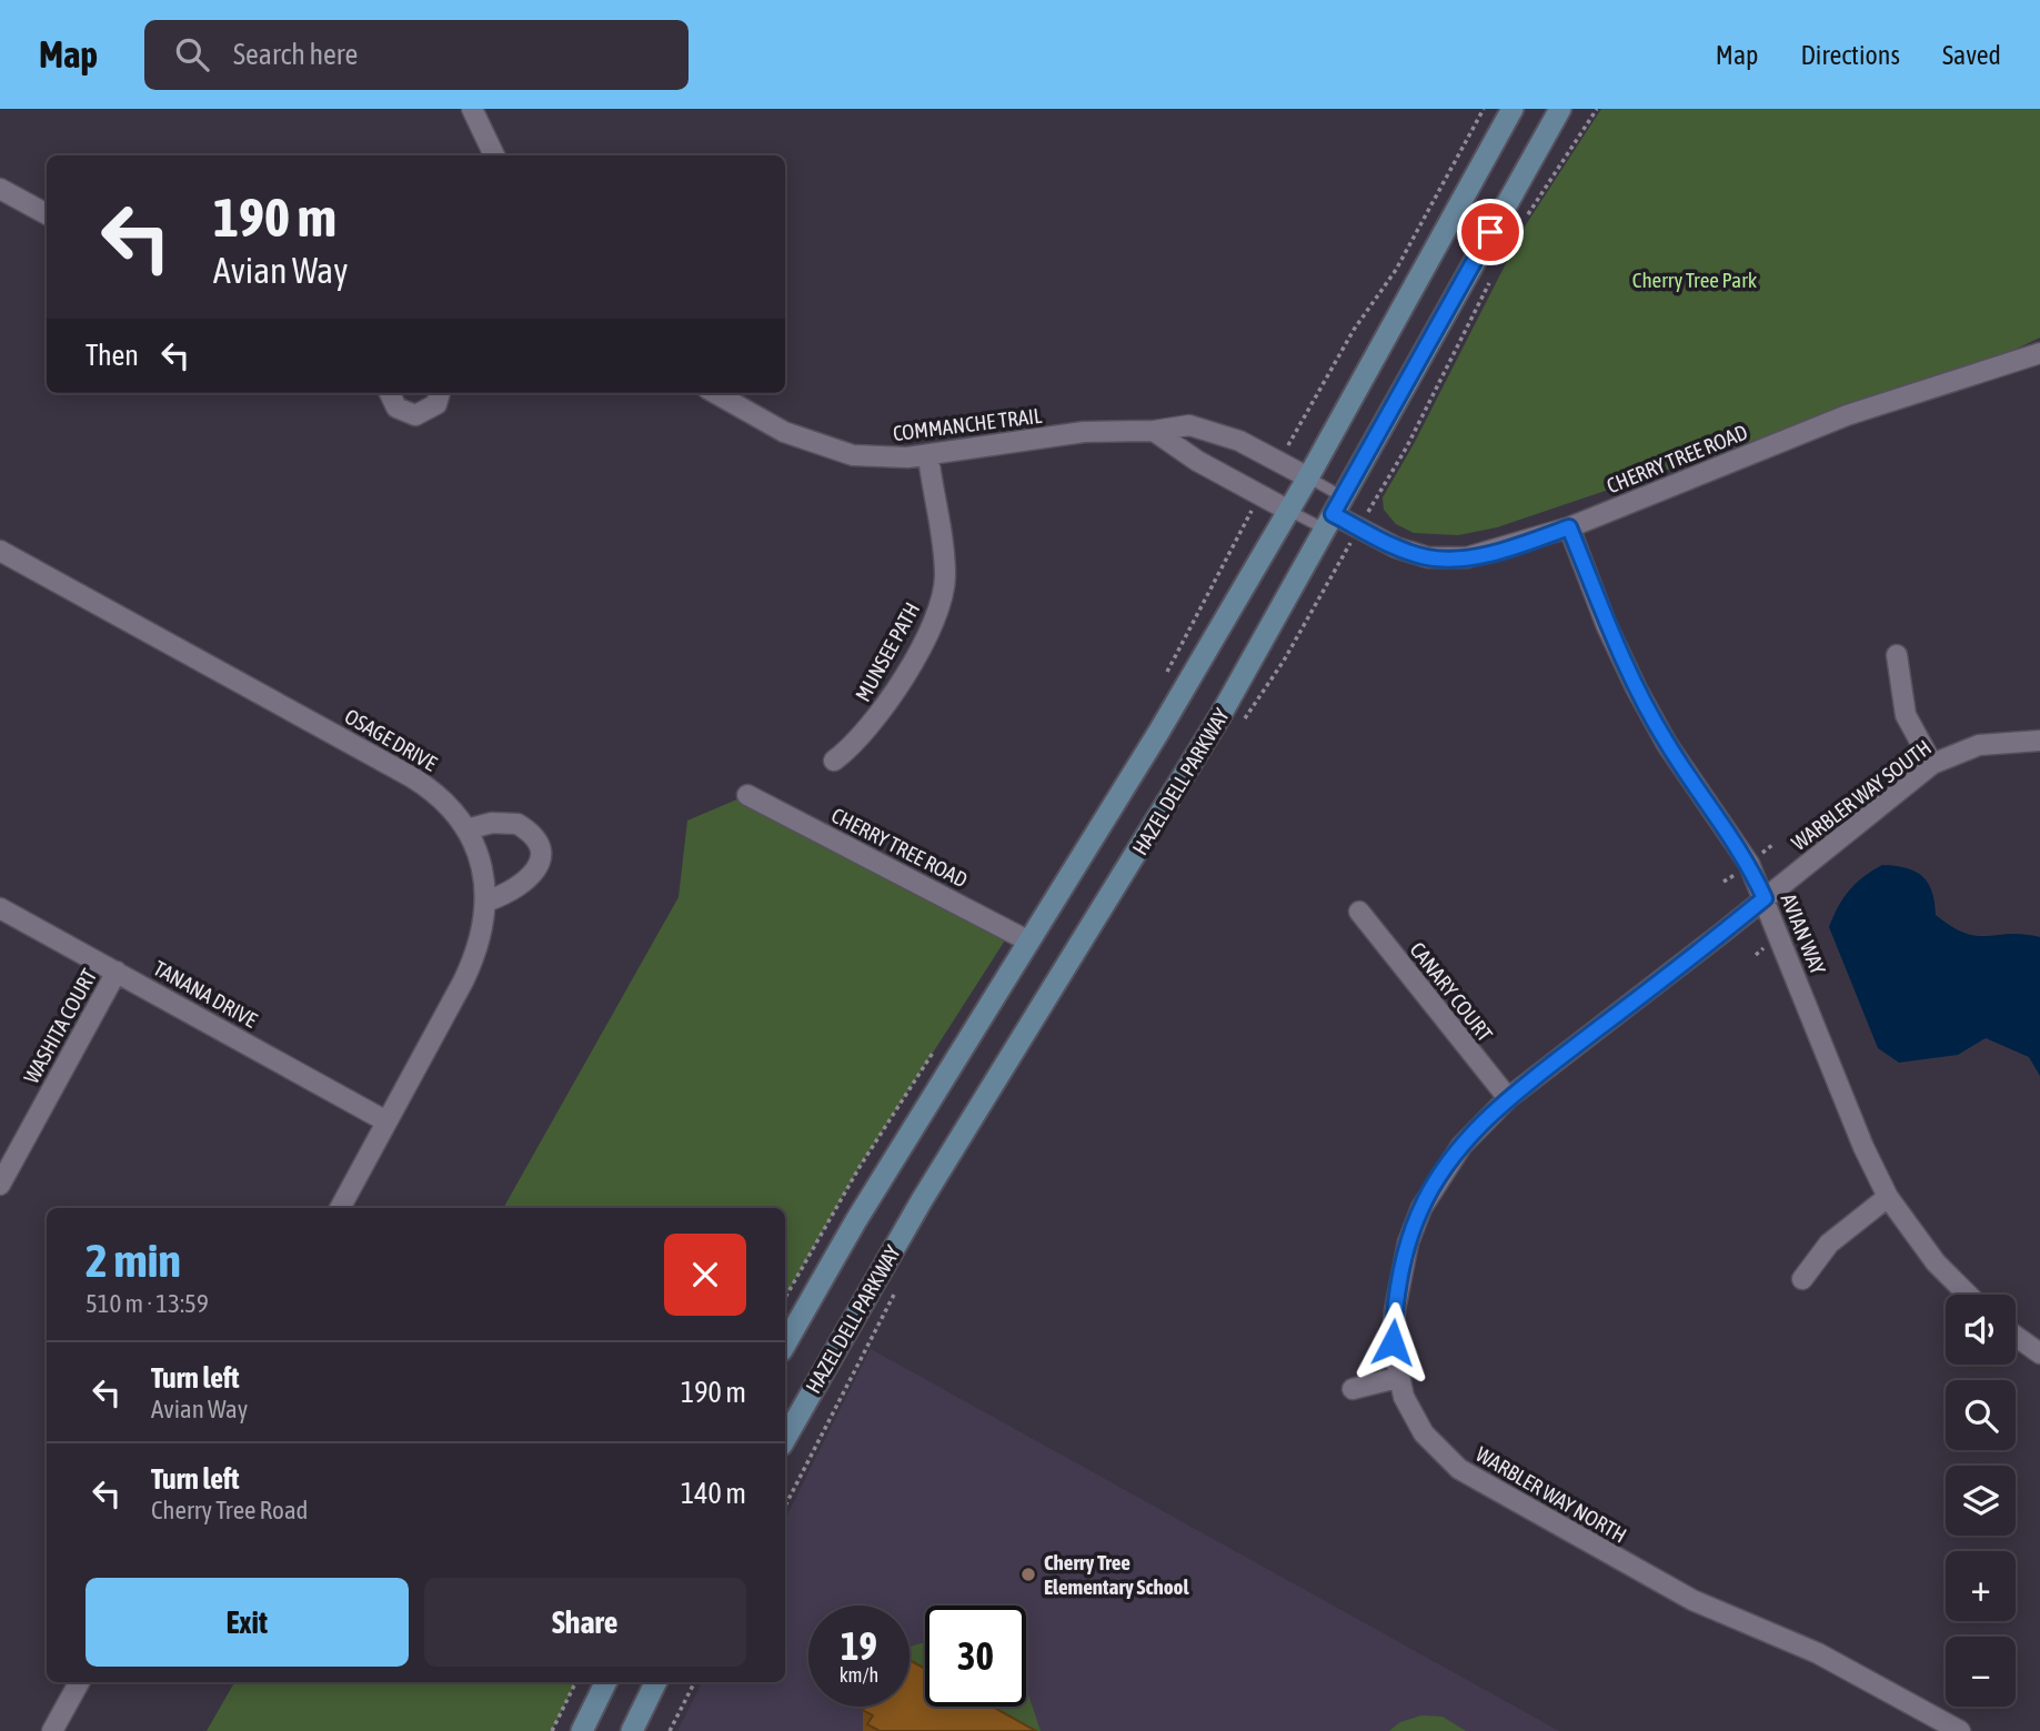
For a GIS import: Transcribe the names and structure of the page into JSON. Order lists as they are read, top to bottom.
{
  "streets": {
    "main road": ["HAZEL DELL PARKWAY"],
    "street": [
      "COMMANCHE TRAIL",
      "CHERRY TREE ROAD",
      "MUNSEE PATH",
      "OSAGE DRIVE",
      "WARBLER WAY SOUTH",
      "AVIAN WAY",
      "CANARY COURT",
      "TANANA DRIVE",
      "WASHITA COURT",
      "WARBLER WAY NORTH"
    ]
  },
  "crossings": [
    ["COMMANCHE TRAIL", "MUNSEE PATH"],
    ["COMMANCHE TRAIL", "HAZEL DELL PARKWAY"],
    ["CHERRY TREE ROAD", "HAZEL DELL PARKWAY"],
    ["CHERRY TREE ROAD", "AVIAN WAY"],
    ["OSAGE DRIVE", "TANANA DRIVE"],
    ["WARBLER WAY SOUTH", "AVIAN WAY"],
    ["WARBLER WAY SOUTH", "WARBLER WAY NORTH"],
    ["AVIAN WAY", "WARBLER WAY NORTH"],
    ["CANARY COURT", "WARBLER WAY NORTH"],
    ["TANANA DRIVE", "WASHITA COURT"]
  ],
  "parks": ["Cherry Tree Park"],
  "places": ["Cherry Tree Elementary School"],
  "page": {
    "header": "Map",
    "search": "Search here",
    "nav": ["Map", "Directions", "Saved"],
    "turn": ["190 m", "Avian Way"],
    "then": "Then",
    "heading": ["2 min", "510 m · 13:59"],
    "map_buttons": ["+", "−"],
    "list": [
      {
        "name": "Turn left",
        "note": "Avian Way",
        "value": "190 m"
      },
      {
        "name": "Turn left",
        "note": "Cherry Tree Road",
        "value": "140 m"
      }
    ],
    "buttons": ["Exit", "Share"],
    "speed": "19 km/h",
    "limit": "30"
  }
}
